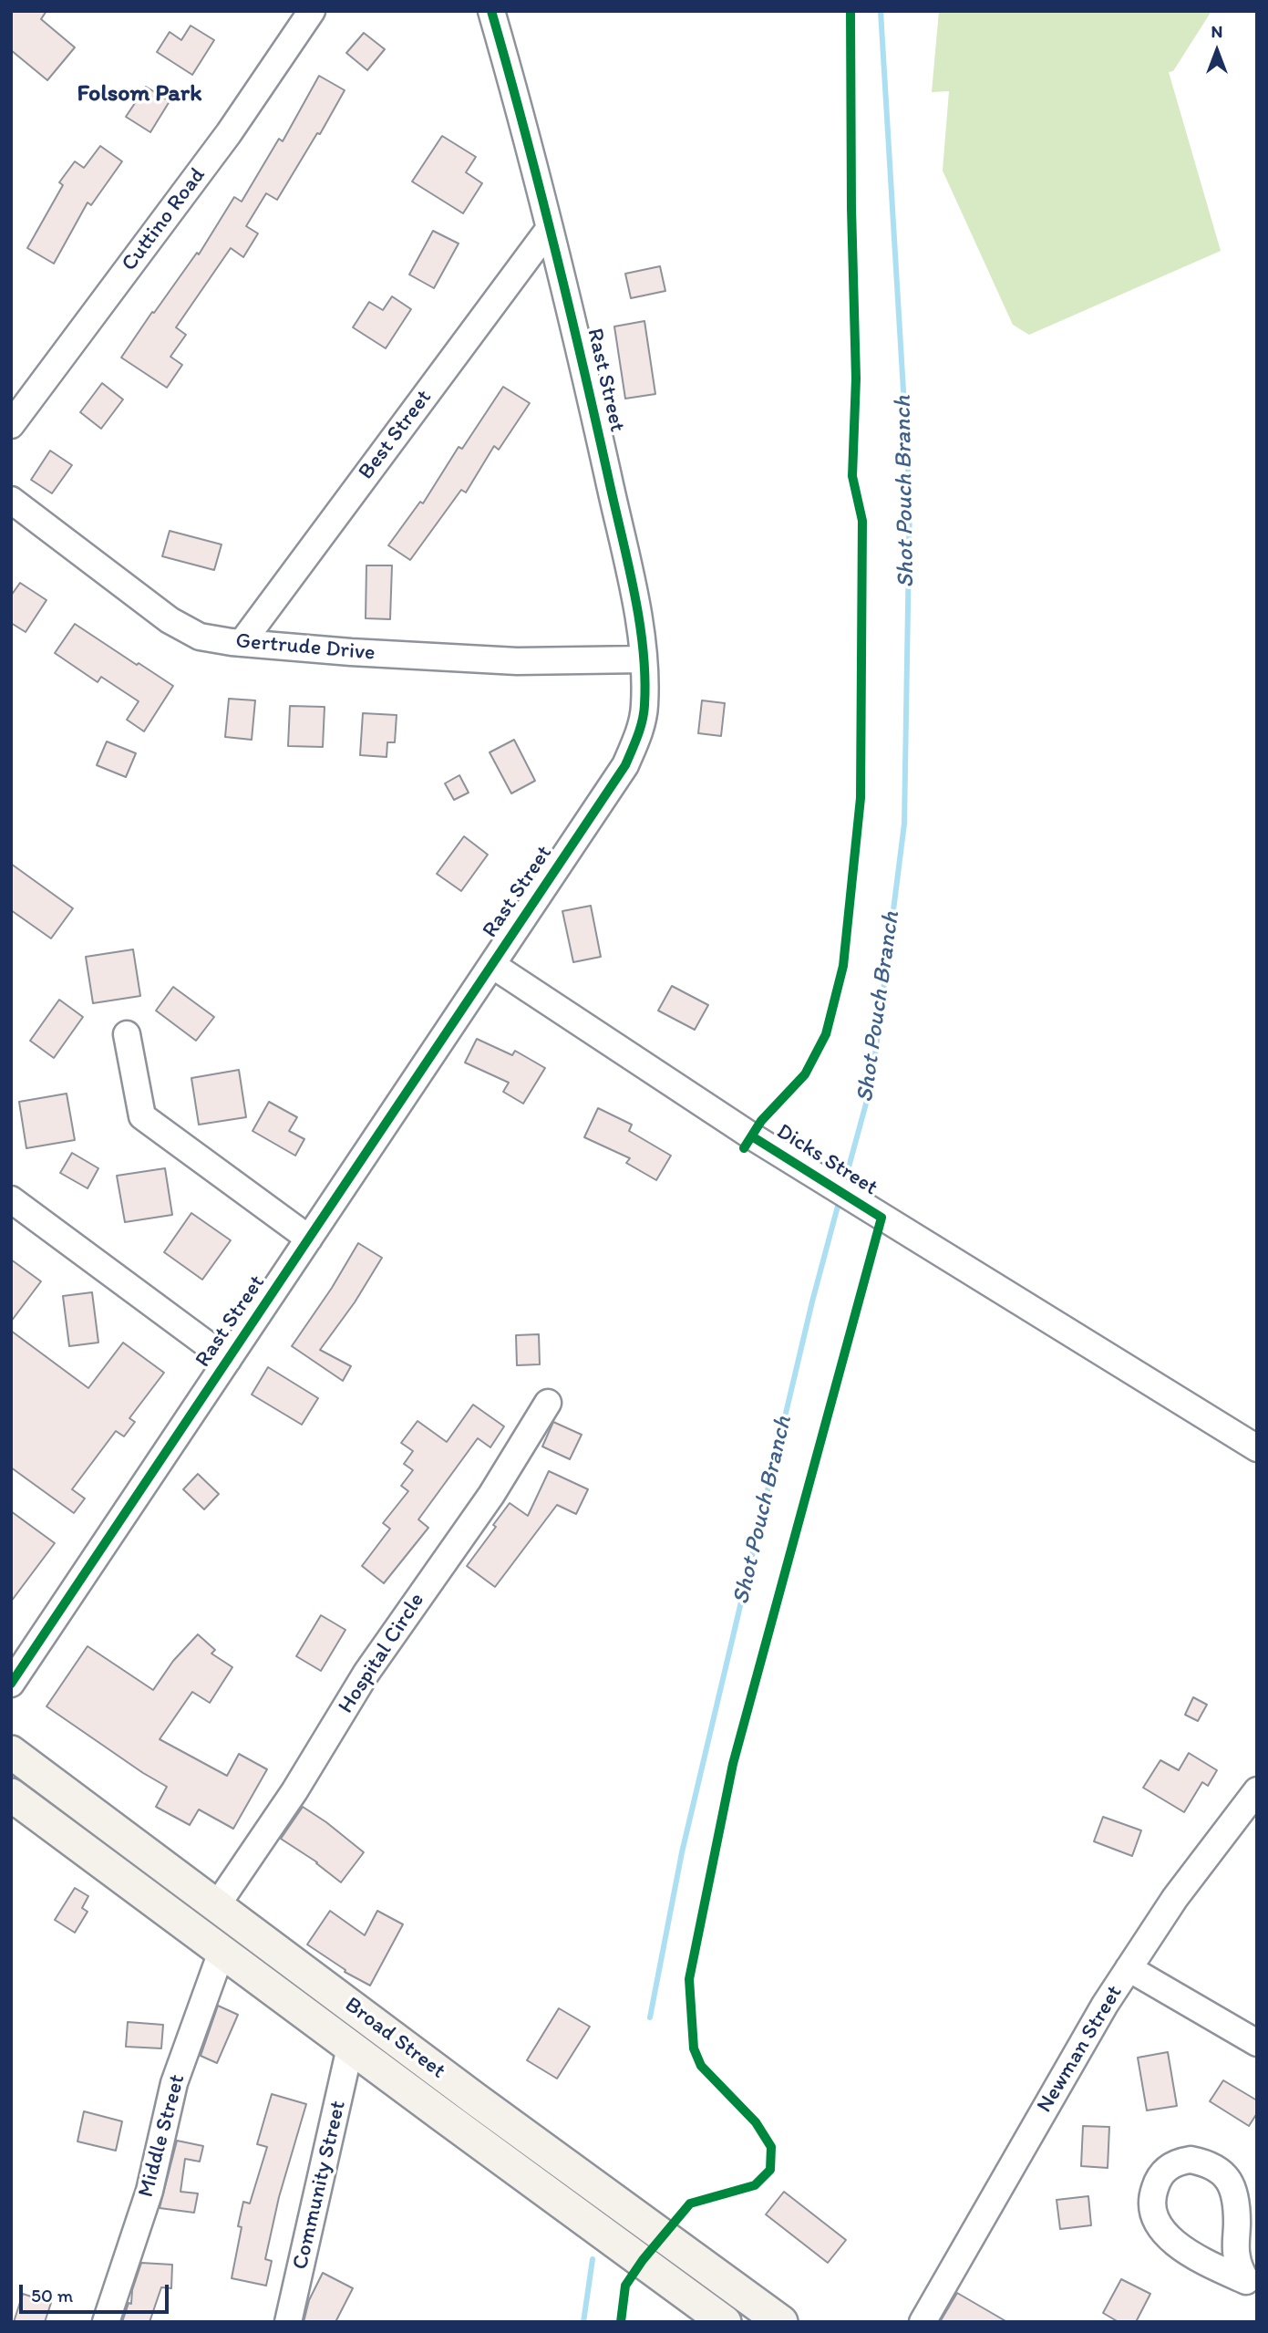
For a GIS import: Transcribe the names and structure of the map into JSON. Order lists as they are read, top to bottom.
{
  "streets": {
    "main road": ["Broad Street"],
    "street": [
      "Cuttino Road",
      "Rast Street",
      "Best Street",
      "Gertrude Drive",
      "Dicks Street",
      "Hospital Circle",
      "Newman Street",
      "Middle Street",
      "Community Street"
    ]
  },
  "crossings": [
    ["Rast Street", "Best Street"],
    ["Rast Street", "Gertrude Drive"],
    ["Rast Street", "Dicks Street"],
    ["Best Street", "Gertrude Drive"],
    ["Hospital Circle", "Broad Street"],
    ["Broad Street", "Middle Street"],
    ["Broad Street", "Community Street"]
  ],
  "districts": ["Folsom Park"],
  "water": ["Shot Pouch Branch"],
  "scale_bar": "50 m",
  "north": "top"
}
